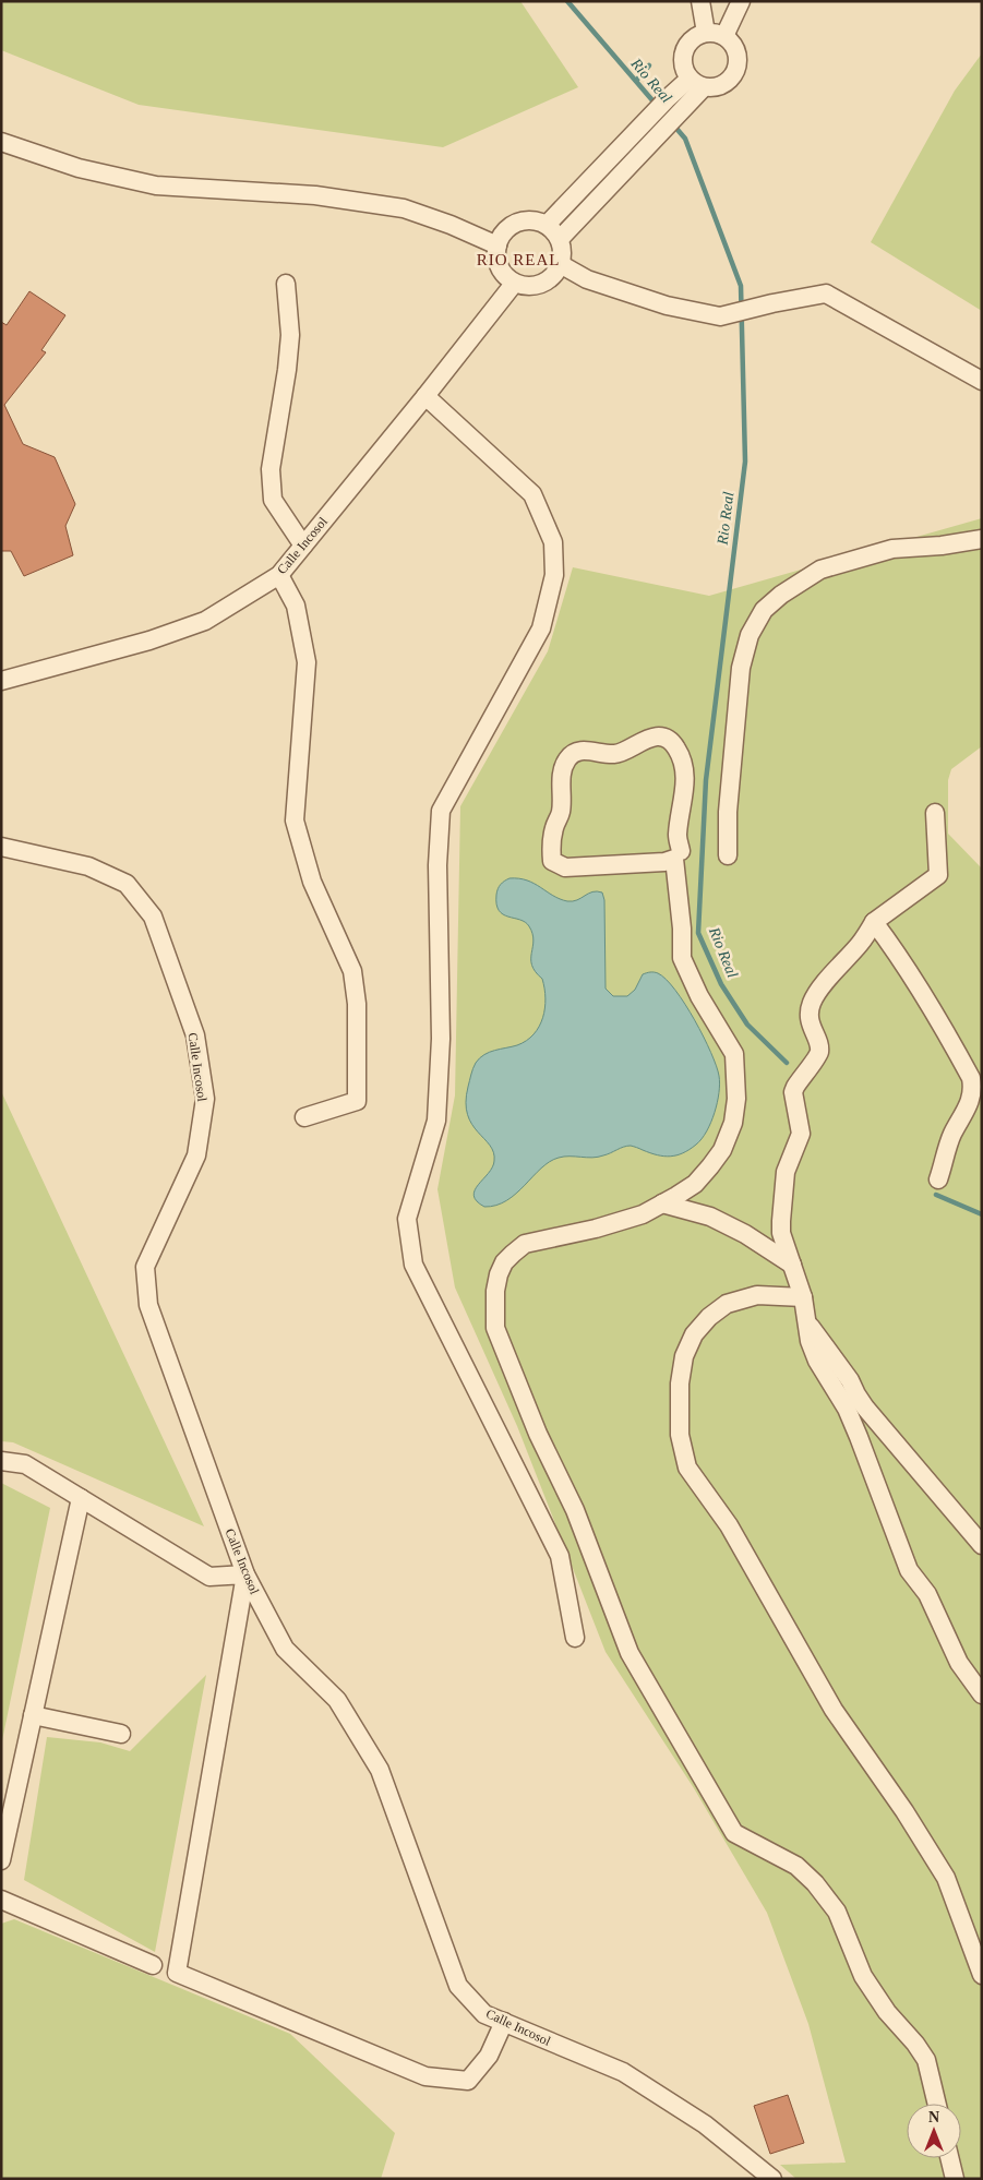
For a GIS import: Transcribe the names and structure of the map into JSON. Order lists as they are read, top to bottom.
{
  "streets": {
    "street": ["Calle Incosol"]
  },
  "districts": ["RIO REAL"],
  "water": ["Rio Real"],
  "north": "top"
}
